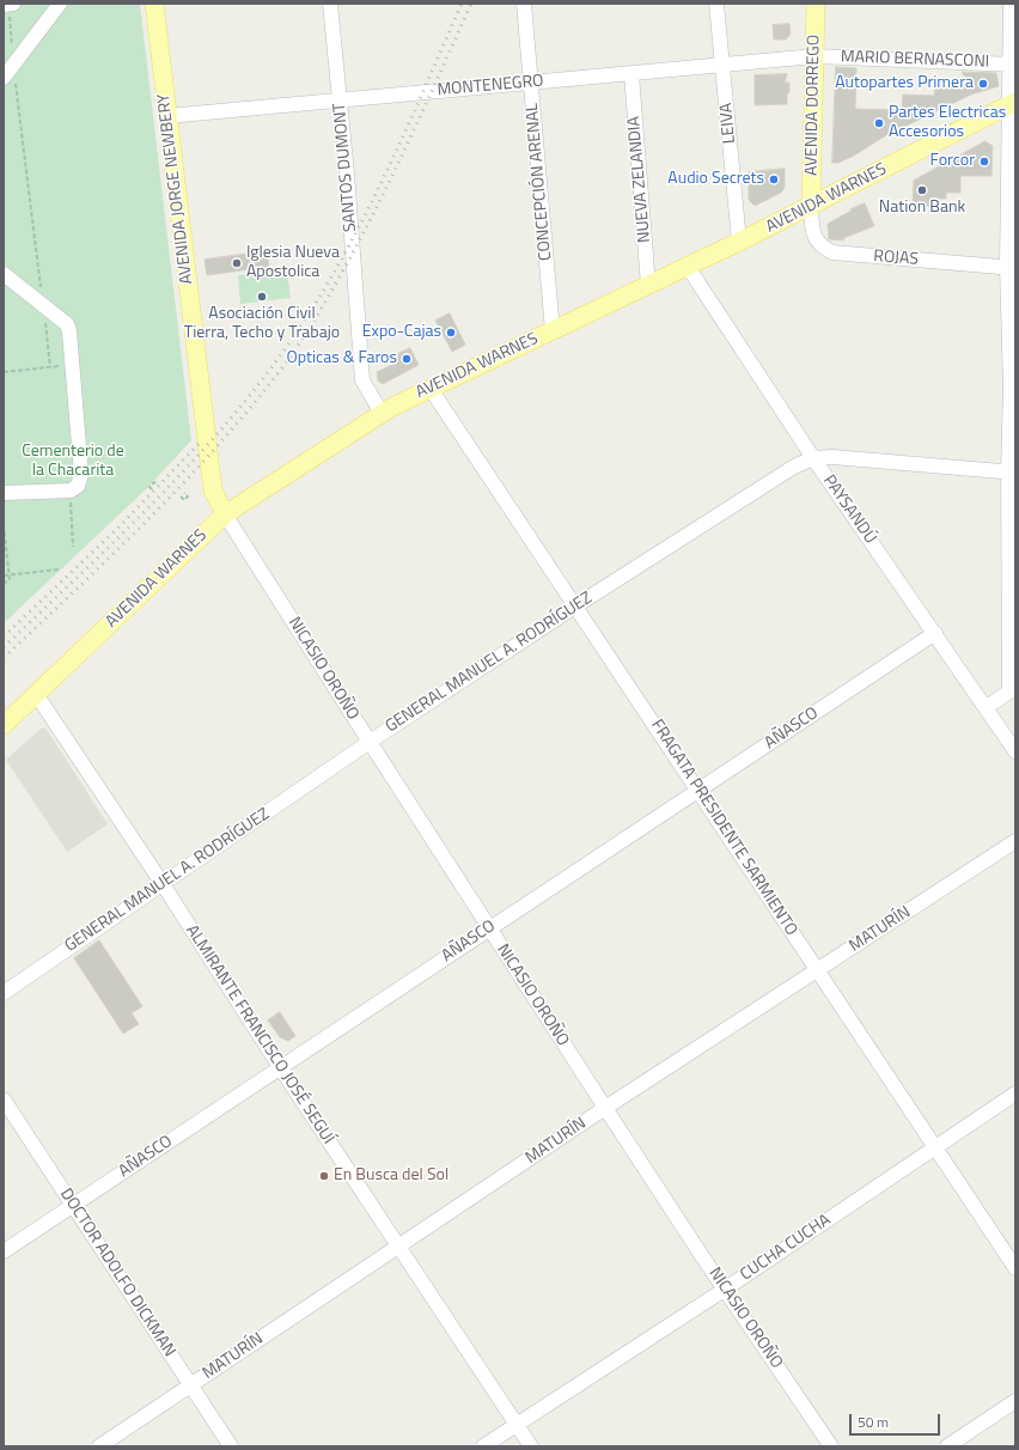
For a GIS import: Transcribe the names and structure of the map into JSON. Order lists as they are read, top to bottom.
{
  "streets": {
    "main road": ["AVENIDA DORREGO", "AVENIDA JORGE NEWBERY", "AVENIDA WARNES"],
    "street": [
      "MARIO BERNASCONI",
      "MONTENEGRO",
      "LEIVA",
      "SANTOS DUMONT",
      "NUEVA ZELANDIA",
      "CONCEPCIÓN ARENAL",
      "ROJAS",
      "PAYSANDÚ",
      "GENERAL MANUEL A. RODRÍGUEZ",
      "NICASIO OROÑO",
      "AÑASCO",
      "FRAGATA PRESIDENTE SARMIENTO",
      "MATURÍN",
      "ALMIRANTE FRANCISCO JOSÉ SEGUÍ",
      "CUCHA CUCHA",
      "DOCTOR ADOLFO DICKMAN"
    ]
  },
  "crossings": [
    ["MARIO BERNASCONI", "MONTENEGRO"],
    ["MARIO BERNASCONI", "AVENIDA DORREGO"],
    ["MONTENEGRO", "AVENIDA DORREGO"],
    ["MONTENEGRO", "LEIVA"],
    ["MONTENEGRO", "SANTOS DUMONT"],
    ["MONTENEGRO", "NUEVA ZELANDIA"],
    ["MONTENEGRO", "CONCEPCIÓN ARENAL"],
    ["MONTENEGRO", "AVENIDA JORGE NEWBERY"],
    ["AVENIDA DORREGO", "AVENIDA WARNES"],
    ["AVENIDA DORREGO", "ROJAS"],
    ["LEIVA", "AVENIDA WARNES"],
    ["SANTOS DUMONT", "AVENIDA WARNES"],
    ["NUEVA ZELANDIA", "AVENIDA WARNES"],
    ["CONCEPCIÓN ARENAL", "AVENIDA WARNES"],
    ["AVENIDA JORGE NEWBERY", "AVENIDA WARNES"],
    ["AVENIDA JORGE NEWBERY", "NICASIO OROÑO"],
    ["AVENIDA WARNES", "ROJAS"],
    ["AVENIDA WARNES", "PAYSANDÚ"],
    ["AVENIDA WARNES", "NICASIO OROÑO"],
    ["AVENIDA WARNES", "FRAGATA PRESIDENTE SARMIENTO"],
    ["AVENIDA WARNES", "ALMIRANTE FRANCISCO JOSÉ SEGUÍ"],
    ["PAYSANDÚ", "GENERAL MANUEL A. RODRÍGUEZ"],
    ["PAYSANDÚ", "AÑASCO"],
    ["GENERAL MANUEL A. RODRÍGUEZ", "NICASIO OROÑO"],
    ["GENERAL MANUEL A. RODRÍGUEZ", "FRAGATA PRESIDENTE SARMIENTO"],
    ["GENERAL MANUEL A. RODRÍGUEZ", "ALMIRANTE FRANCISCO JOSÉ SEGUÍ"],
    ["NICASIO OROÑO", "AÑASCO"],
    ["NICASIO OROÑO", "MATURÍN"],
    ["NICASIO OROÑO", "CUCHA CUCHA"],
    ["AÑASCO", "FRAGATA PRESIDENTE SARMIENTO"],
    ["AÑASCO", "ALMIRANTE FRANCISCO JOSÉ SEGUÍ"],
    ["AÑASCO", "DOCTOR ADOLFO DICKMAN"],
    ["FRAGATA PRESIDENTE SARMIENTO", "MATURÍN"],
    ["FRAGATA PRESIDENTE SARMIENTO", "CUCHA CUCHA"],
    ["MATURÍN", "ALMIRANTE FRANCISCO JOSÉ SEGUÍ"],
    ["MATURÍN", "DOCTOR ADOLFO DICKMAN"],
    ["ALMIRANTE FRANCISCO JOSÉ SEGUÍ", "CUCHA CUCHA"]
  ],
  "parks": ["Cementerio de la Chacarita"],
  "places": [
    "Autopartes Primera",
    "Partes Electricas Accesorios",
    "Forcor",
    "Audio Secrets",
    "Nation Bank",
    "Iglesia Nueva Apostolica",
    "Asociación Civil Tierra, Techo y Trabajo",
    "Expo-Cajas",
    "Opticas & Faros",
    "En Busca del Sol"
  ],
  "scale_bar": "50 m"
}
